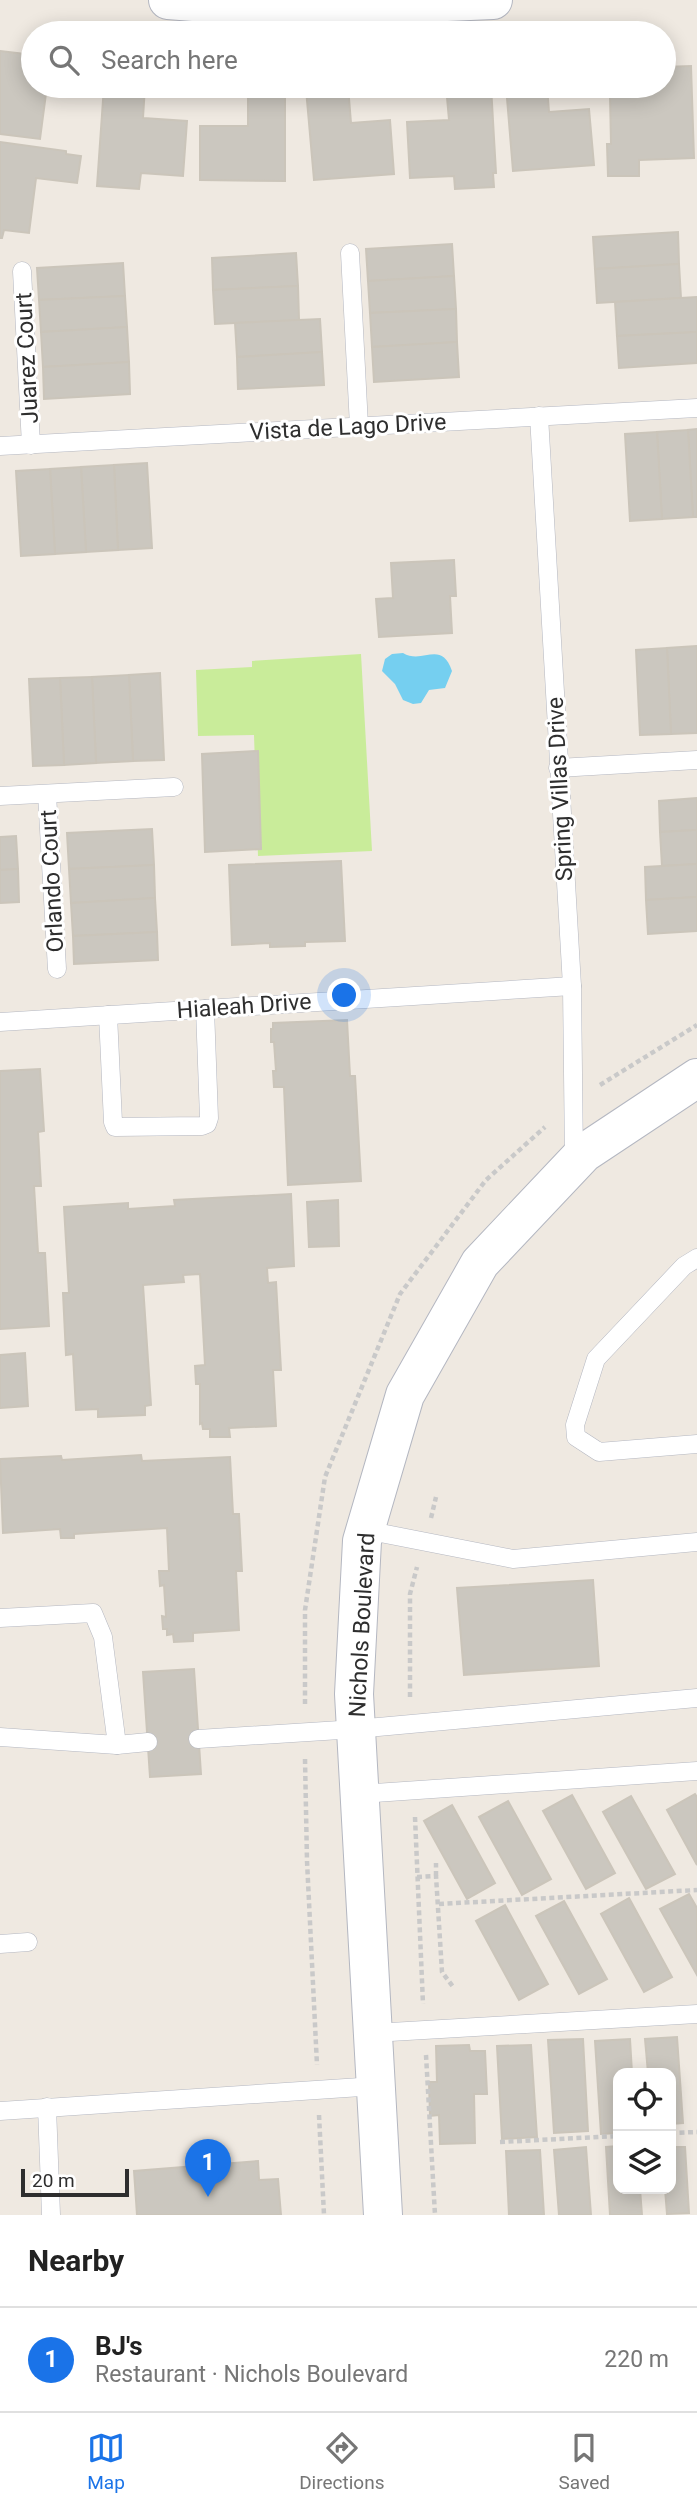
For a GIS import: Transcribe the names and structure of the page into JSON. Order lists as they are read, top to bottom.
{
  "streets": {
    "street": ["Nichols Boulevard"],
    "lane": [
      "Juarez Court",
      "Vista de Lago Drive",
      "Spring Villas Drive",
      "Orlando Court",
      "Hialeah Drive"
    ]
  },
  "crossings": [
    ["Juarez Court", "Vista de Lago Drive"],
    ["Vista de Lago Drive", "Spring Villas Drive"],
    ["Spring Villas Drive", "Hialeah Drive"],
    ["Spring Villas Drive", "Nichols Boulevard"]
  ],
  "scale_bar": "20 m",
  "page": {
    "search": "Search here",
    "pins": "1",
    "scale": "20 m",
    "heading": "Nearby",
    "list": [
      {
        "mark": "1",
        "name": "BJ's",
        "note": "Restaurant · Nichols Boulevard",
        "value": "220 m"
      }
    ],
    "nav": ["Map", "Directions", "Saved"]
  }
}
